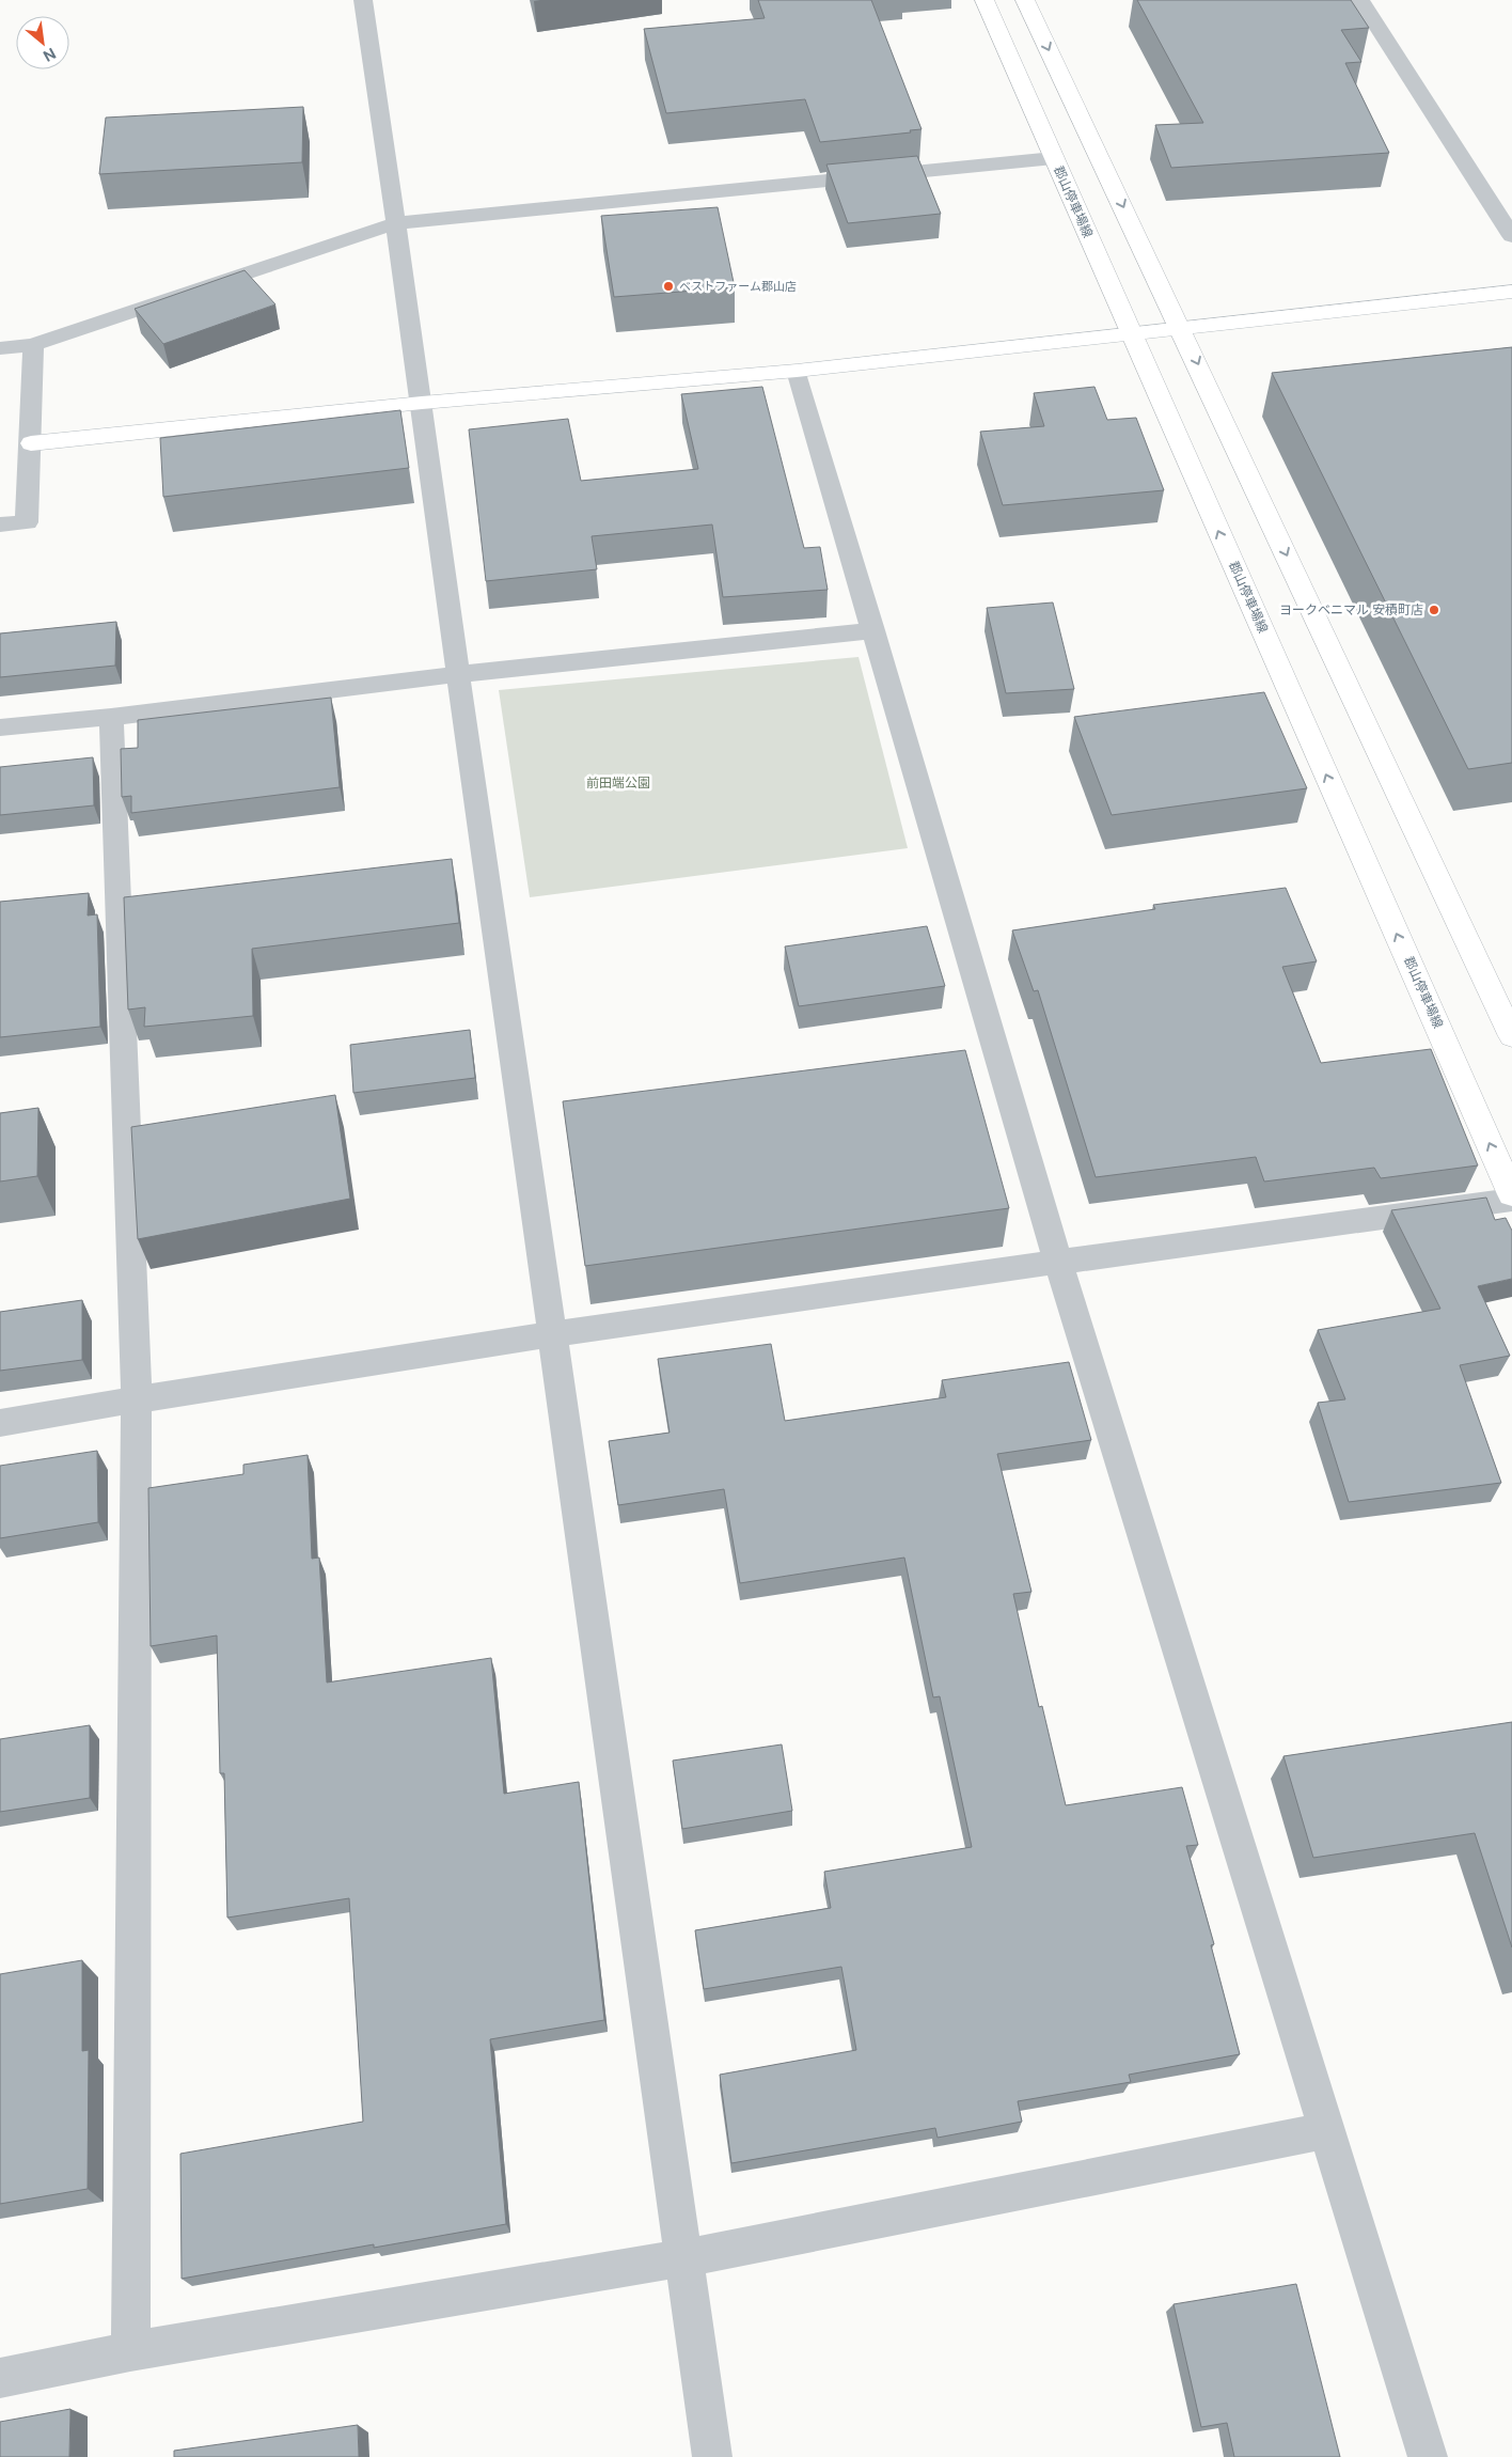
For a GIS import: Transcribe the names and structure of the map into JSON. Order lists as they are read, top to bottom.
{
  "streets": {
    "main road": ["郡山停車場線"]
  },
  "parks": ["前田端公園"],
  "places": ["ベストファーム郡山店", "ヨークベニマル 安積町店"],
  "north": "bottom right"
}
